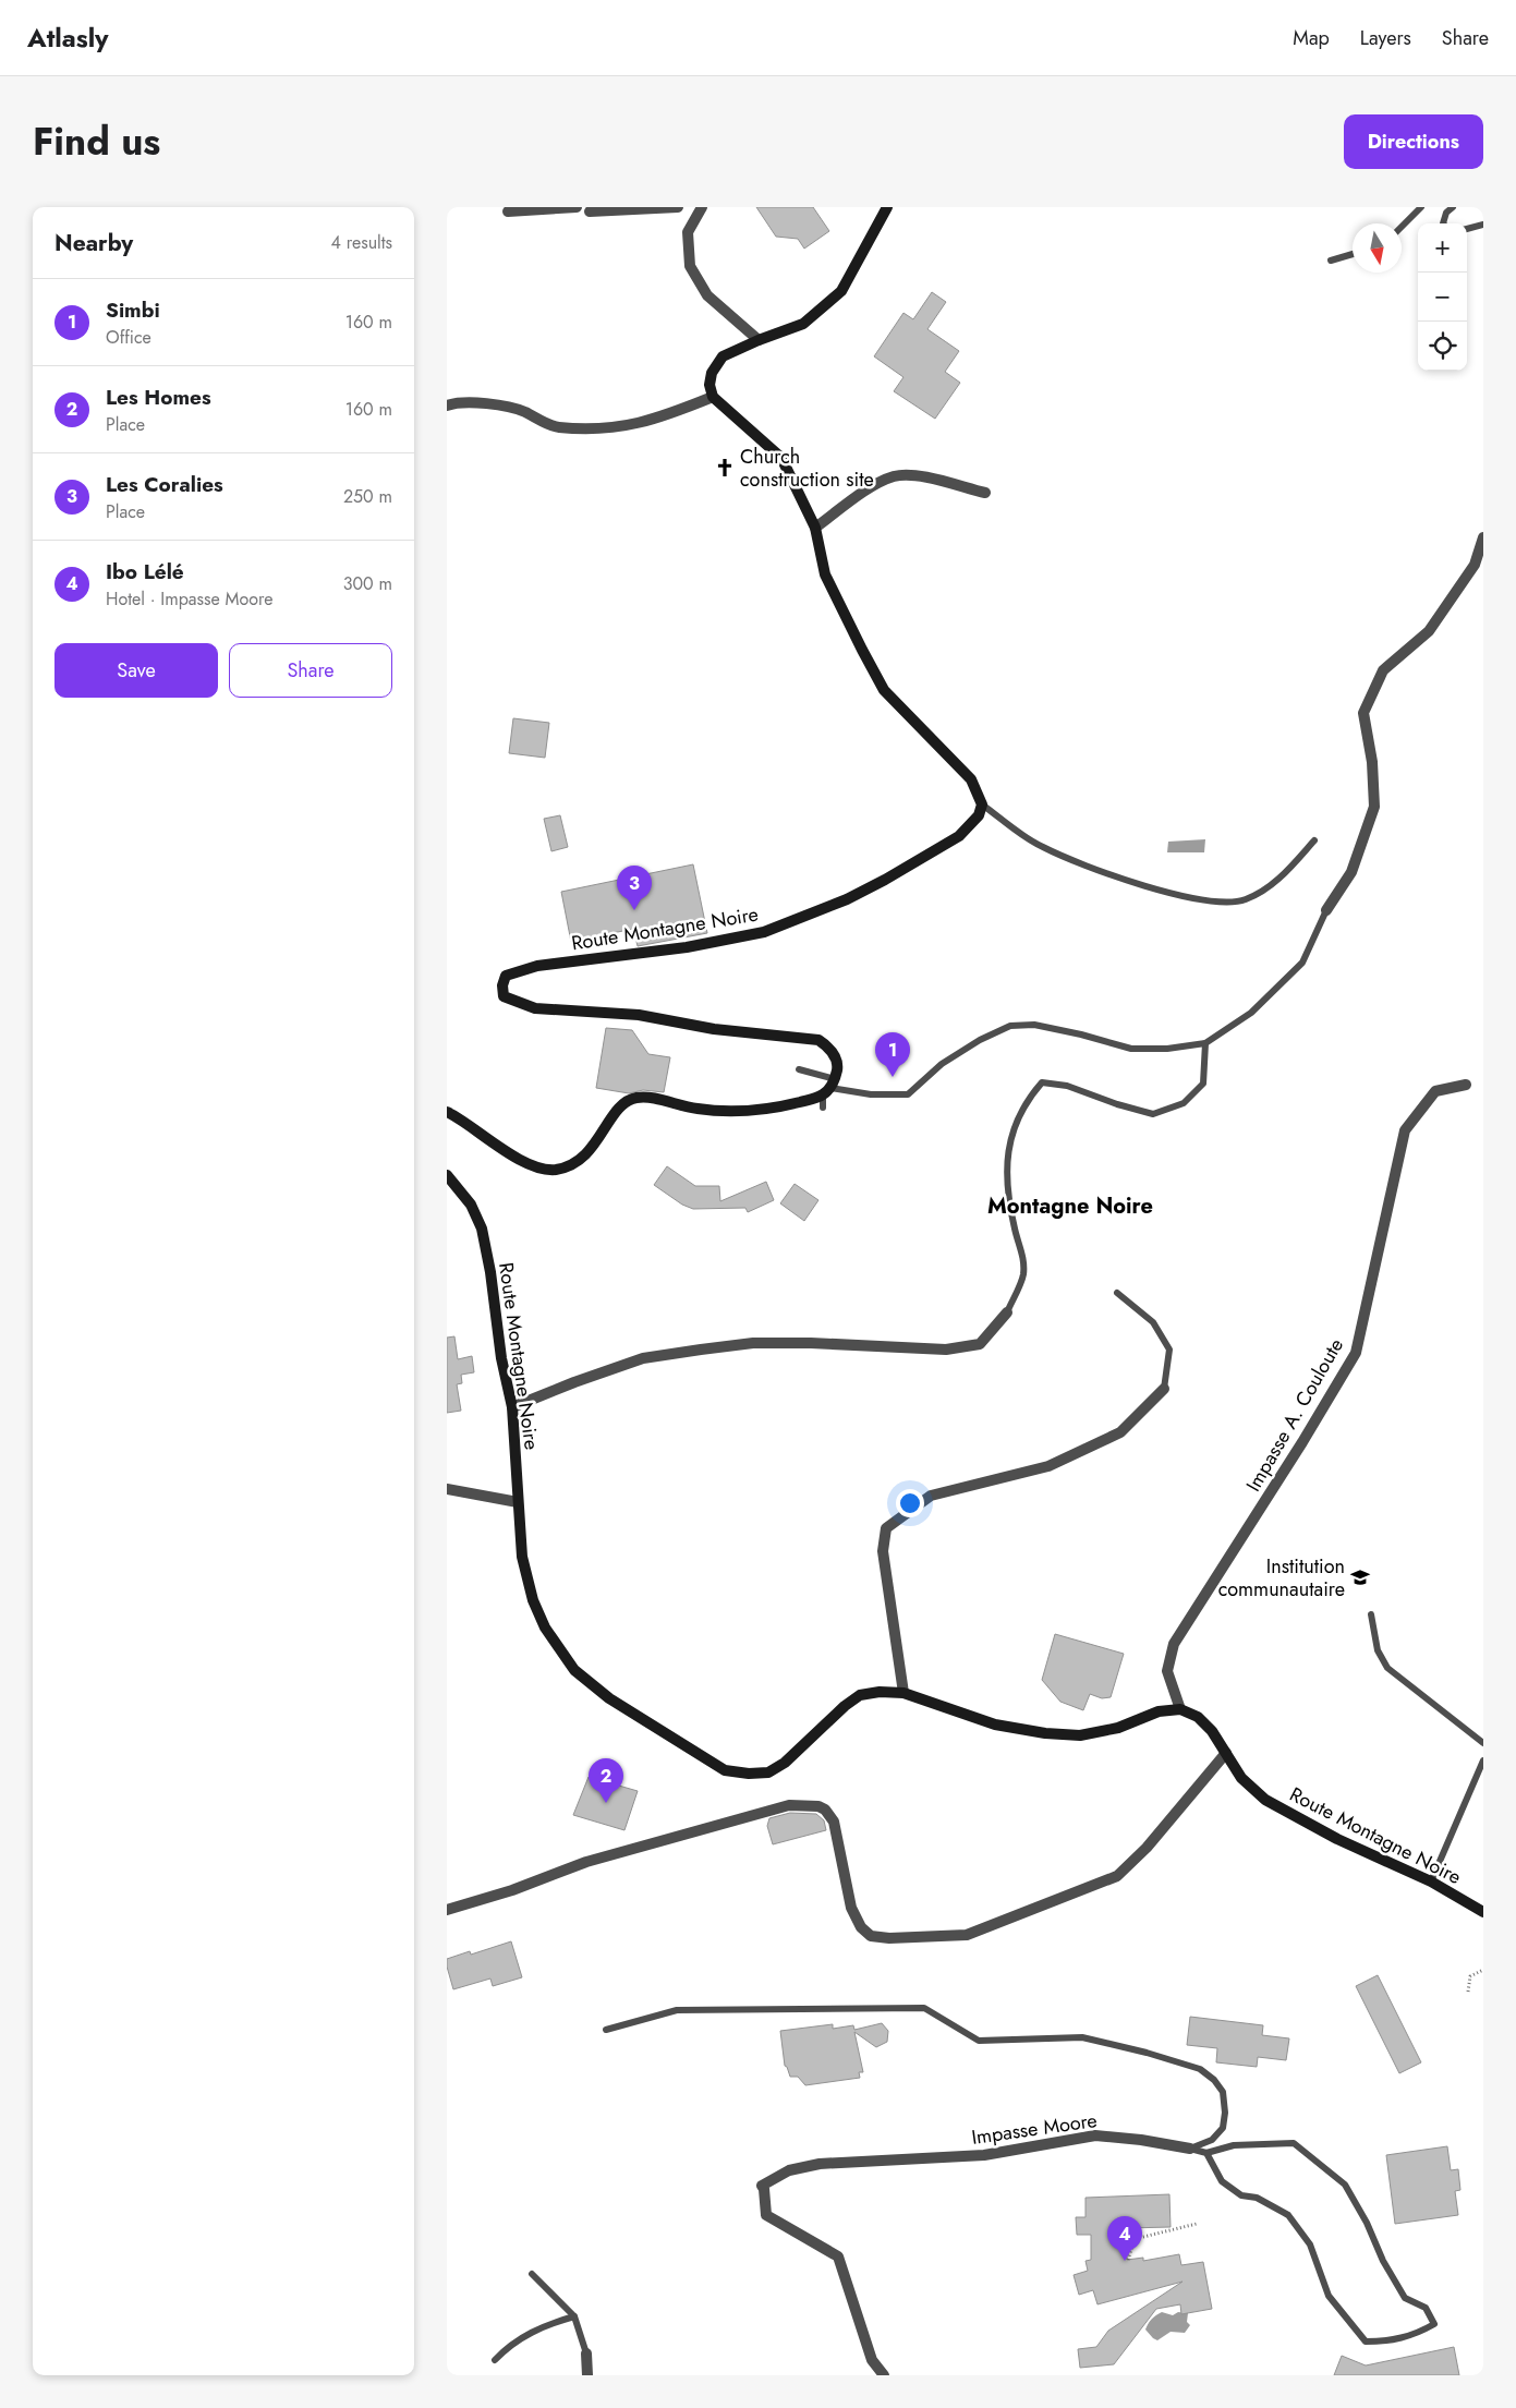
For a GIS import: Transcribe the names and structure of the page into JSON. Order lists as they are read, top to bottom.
{
  "streets": {
    "street": ["Route Montagne Noire", "Impasse A. Couloute", "Impasse Moore"]
  },
  "crossings": [
    ["Route Montagne Noire", "Impasse A. Couloute"]
  ],
  "districts": ["Montagne Noire"],
  "places": {
    "church": ["Church construction site"],
    "school or university": ["Institution communautaire"]
  },
  "north": "bottom",
  "page": {
    "header": "Atlasly",
    "nav": ["Map", "Layers", "Share"],
    "title": "Find us",
    "buttons": [
      "Directions",
      ["Save", "Share"]
    ],
    "heading": ["Nearby", "4 results"],
    "map_buttons": ["+", "−"],
    "list": [
      {
        "mark": "1",
        "name": "Simbi",
        "note": "Office",
        "value": "160 m"
      },
      {
        "mark": "2",
        "name": "Les Homes",
        "note": "Place",
        "value": "160 m"
      },
      {
        "mark": "3",
        "name": "Les Coralies",
        "note": "Place",
        "value": "250 m"
      },
      {
        "mark": "4",
        "name": "Ibo Lélé",
        "note": "Hotel · Impasse Moore",
        "value": "300 m"
      }
    ],
    "pins": [
      "3",
      "1",
      "2",
      "4"
    ]
  }
}
